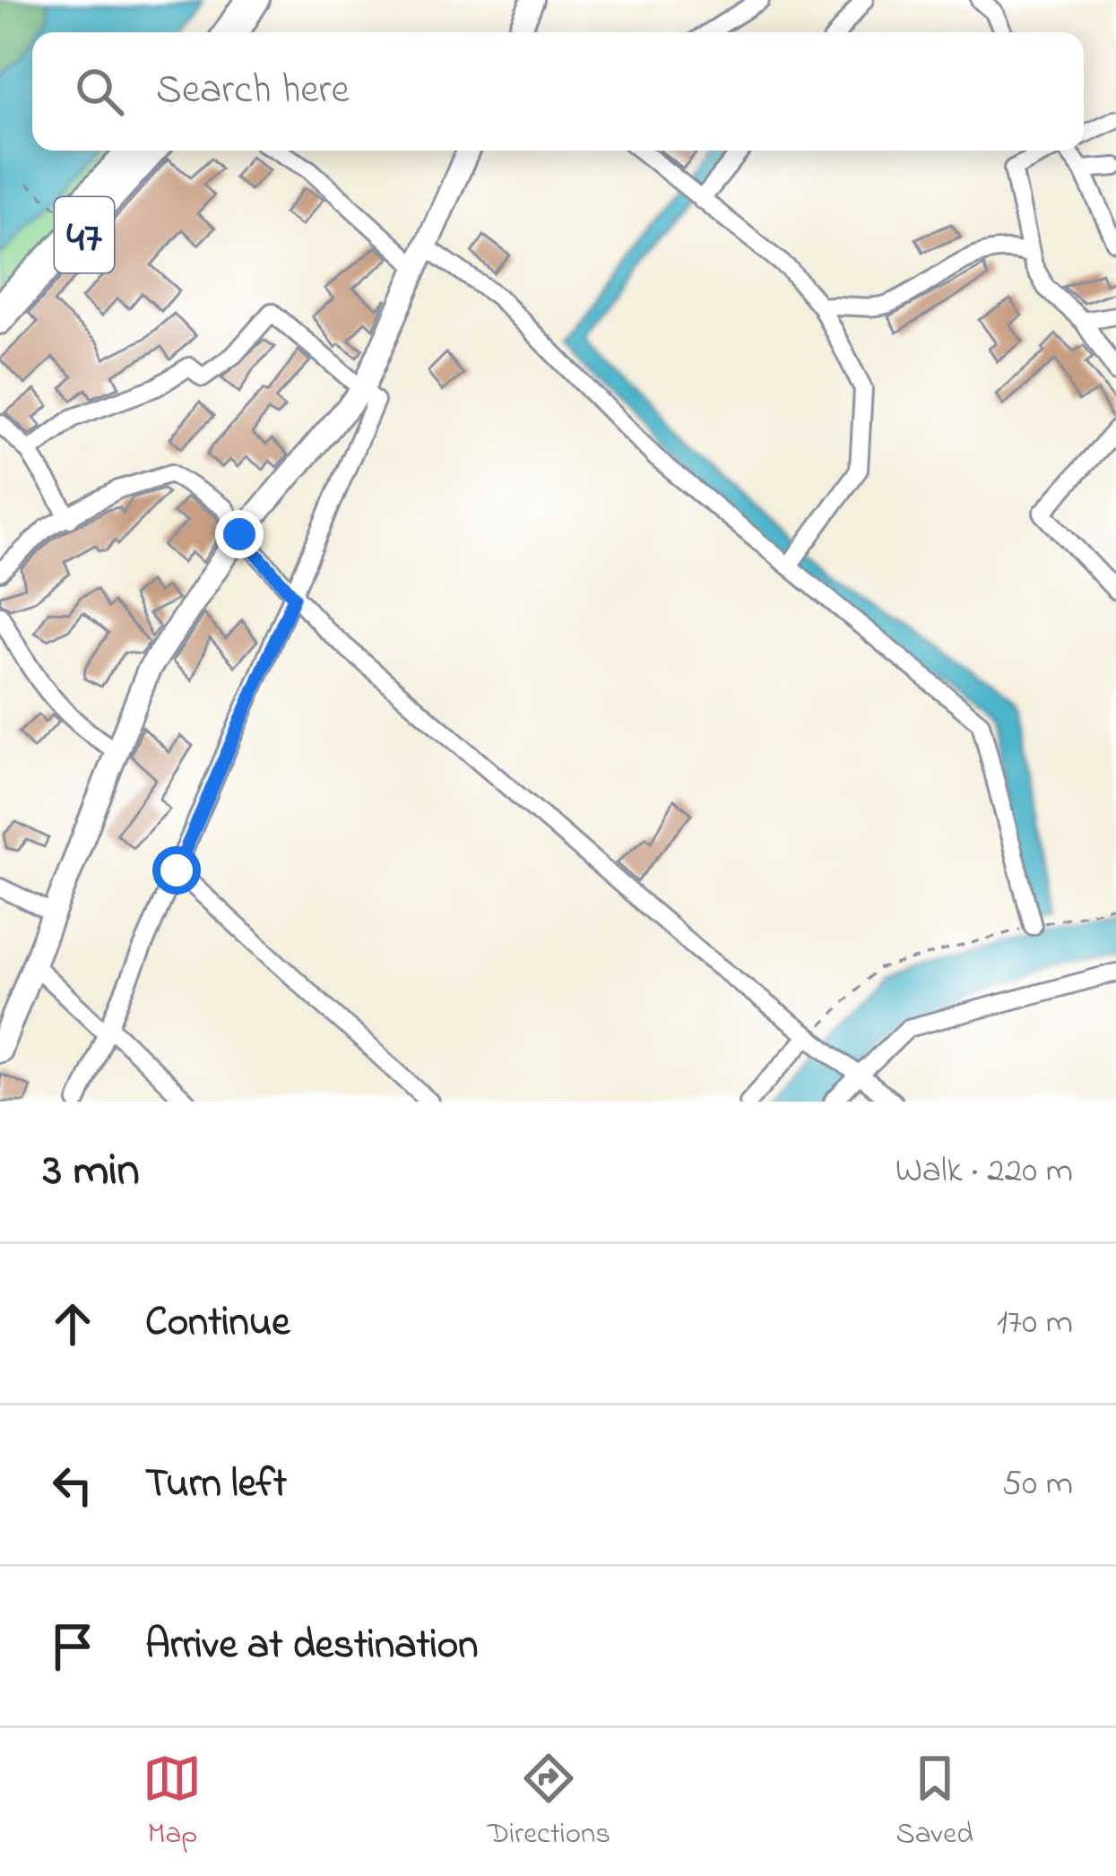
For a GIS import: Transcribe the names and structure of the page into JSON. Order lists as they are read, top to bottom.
{
  "streets": {
    "main road": ["47"]
  },
  "page": {
    "search": "Search here",
    "heading": ["3 min", "Walk · 220 m"],
    "list": [
      ["Continue", "170 m"],
      ["Turn left", "50 m"],
      "Arrive at destination"
    ],
    "nav": ["Map", "Directions", "Saved"]
  }
}
